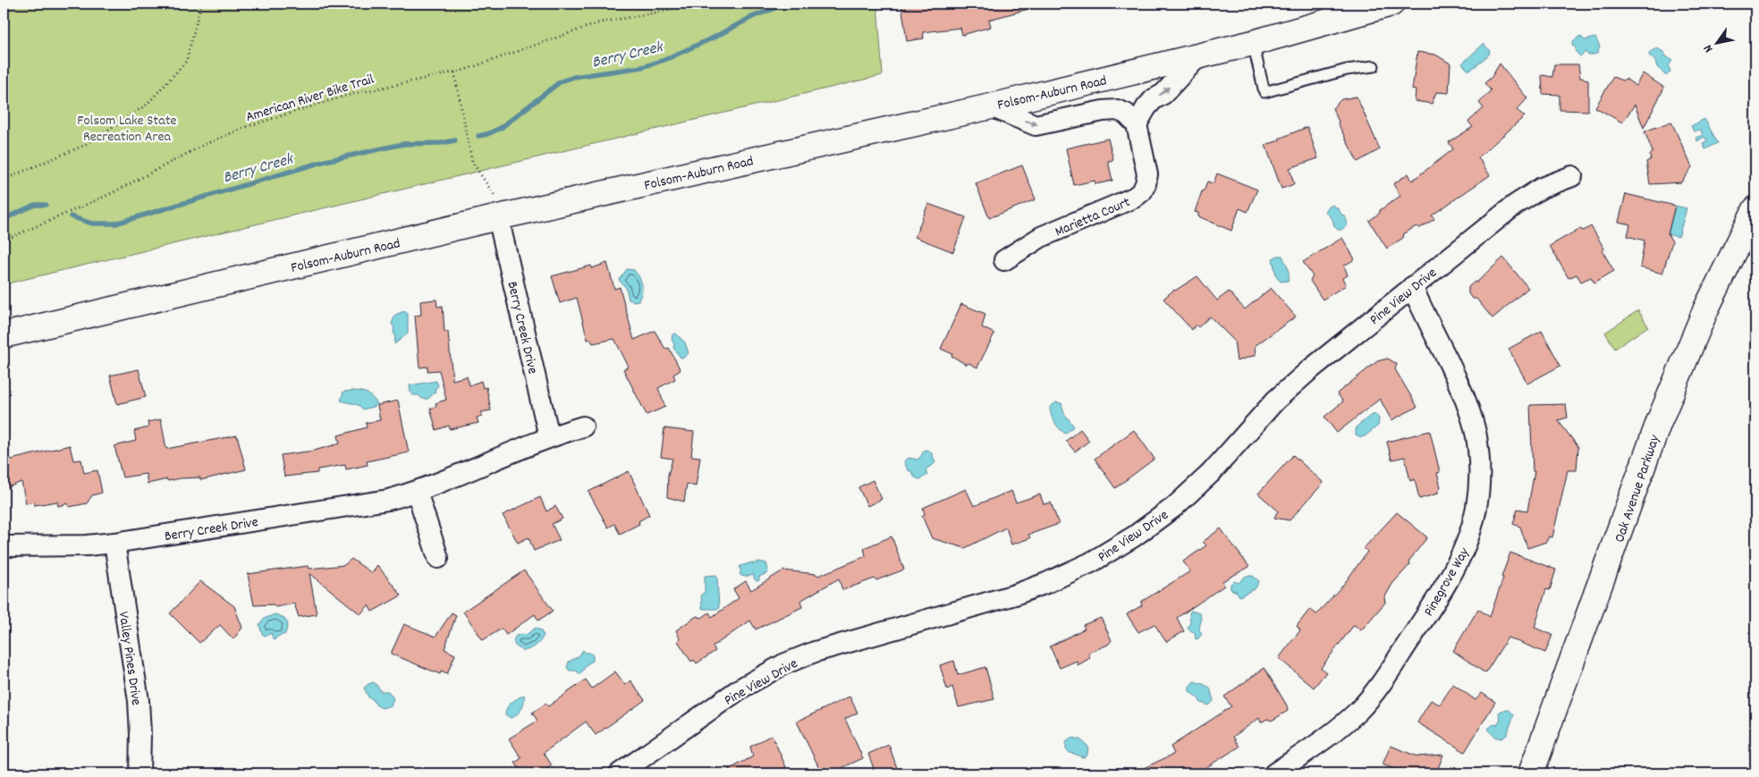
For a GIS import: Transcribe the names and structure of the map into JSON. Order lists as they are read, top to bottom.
{
  "streets": {
    "main road": ["Folsom-Auburn Road", "Oak Avenue Parkway"],
    "street": [
      "Marietta Court",
      "Pine View Drive",
      "Berry Creek Drive",
      "Pinegrove Way",
      "Valley Pines Drive"
    ],
    "path": ["American River Bike Trail"]
  },
  "crossings": [
    ["Folsom-Auburn Road", "Berry Creek Drive"],
    ["Pine View Drive", "Pinegrove Way"],
    ["Berry Creek Drive", "Valley Pines Drive"]
  ],
  "water": ["Berry Creek"],
  "parks": ["Folsom Lake State Recreation Area"],
  "north": "bottom left"
}
